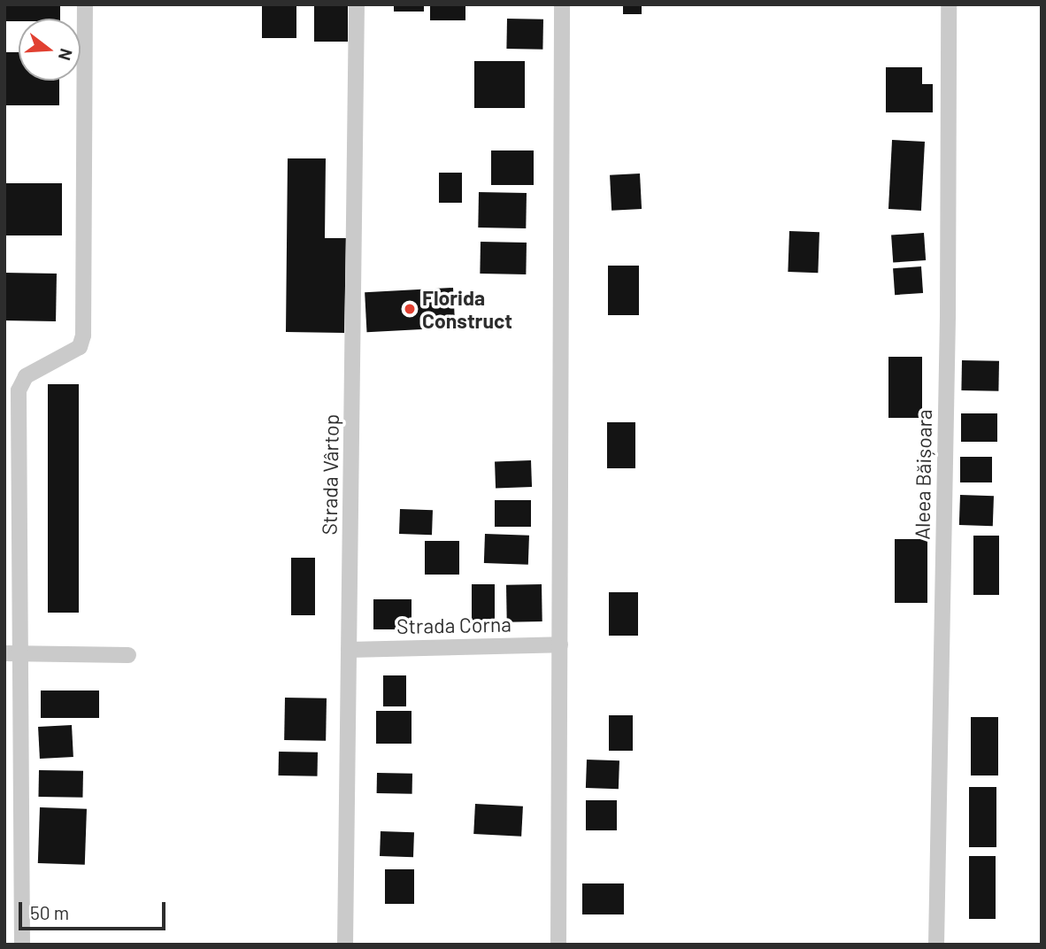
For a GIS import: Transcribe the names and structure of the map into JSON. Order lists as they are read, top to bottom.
{
  "streets": {
    "street": ["Strada Vârtop", "Aleea Băișoara", "Strada Corna"]
  },
  "crossings": [
    ["Strada Vârtop", "Strada Corna"]
  ],
  "places": ["Florida Construct"],
  "scale_bar": "50 m",
  "north": "right"
}
